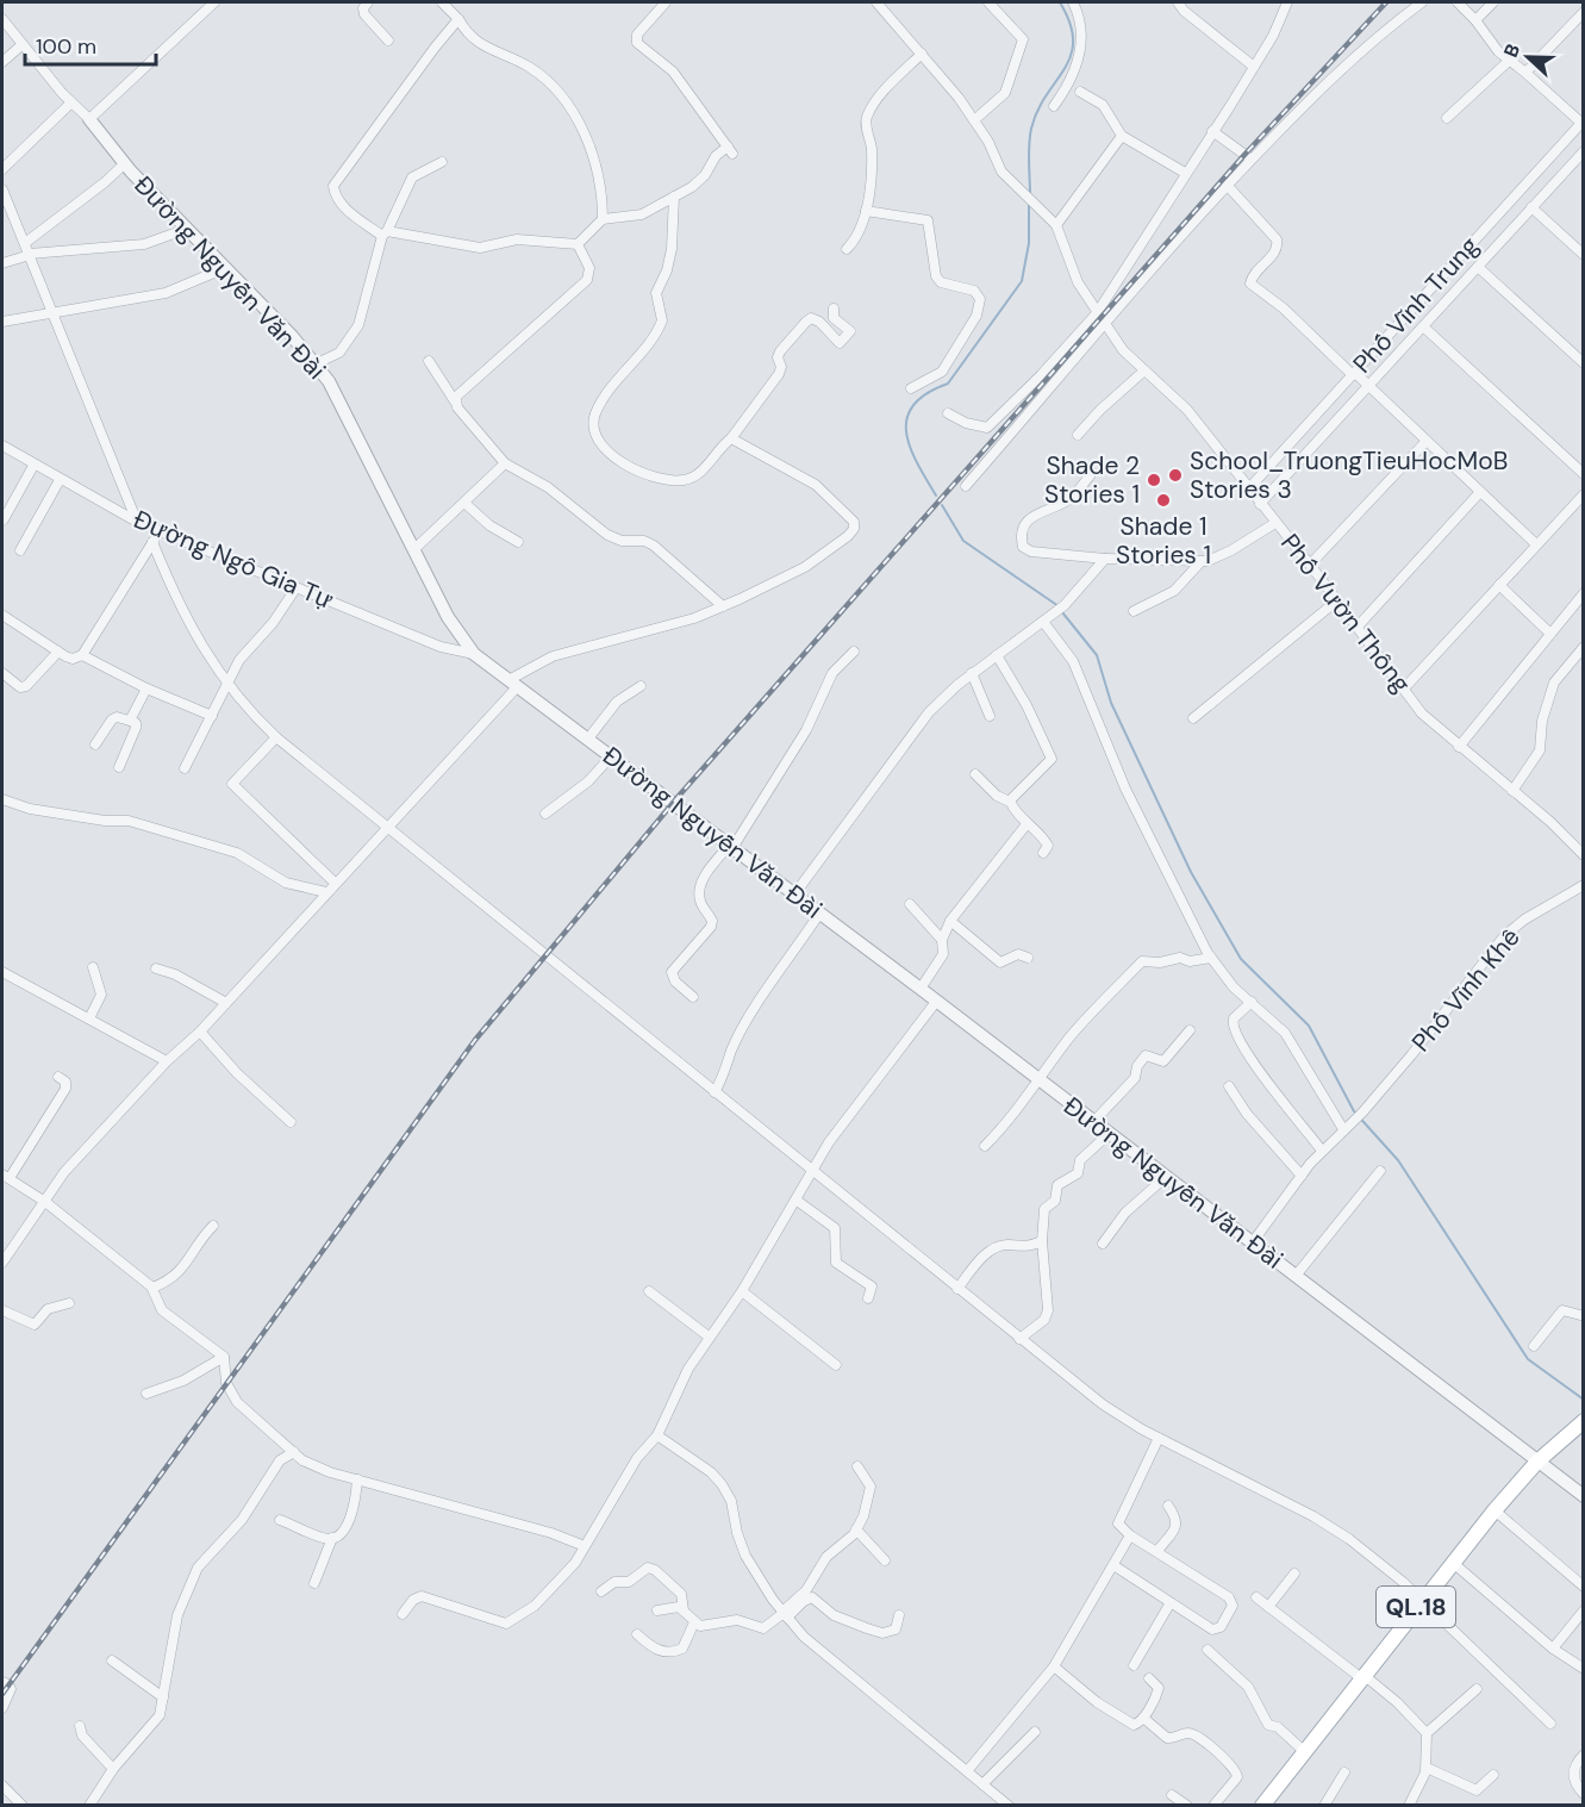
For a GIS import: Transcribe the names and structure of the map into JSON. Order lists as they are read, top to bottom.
{
  "streets": {
    "main road": ["QL.18"],
    "street": [
      "Đường Nguyễn Văn Đài",
      "Phố Vĩnh Trung",
      "Đường Ngô Gia Tự",
      "Phố Vườn Thông",
      "Phố Vĩnh Khê"
    ]
  },
  "crossings": [
    ["Đường Nguyễn Văn Đài", "Đường Ngô Gia Tự"],
    ["Đường Nguyễn Văn Đài", "QL.18"],
    ["Phố Vĩnh Trung", "Phố Vườn Thông"]
  ],
  "places": ["School_TruongTieuHocMoB Stories 3", "Shade 2 Stories 1", "Shade 1 Stories 1"],
  "scale_bar": "100 m",
  "north": "left"
}
